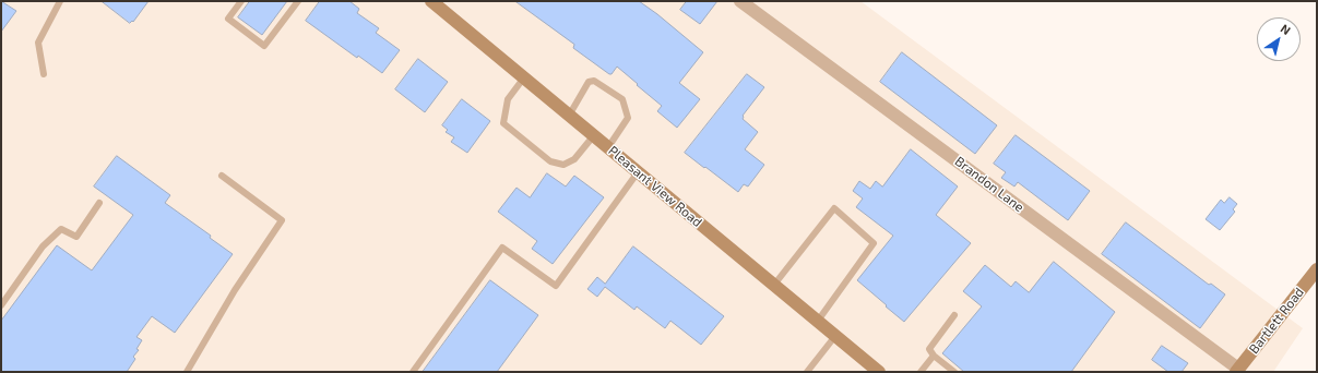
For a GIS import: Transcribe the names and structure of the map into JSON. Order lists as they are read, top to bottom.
{
  "streets": {
    "main road": ["Pleasant View Road", "Bartlett Road"],
    "street": ["Brandon Lane"]
  },
  "crossings": [
    ["Brandon Lane", "Bartlett Road"]
  ],
  "north": "top right"
}
